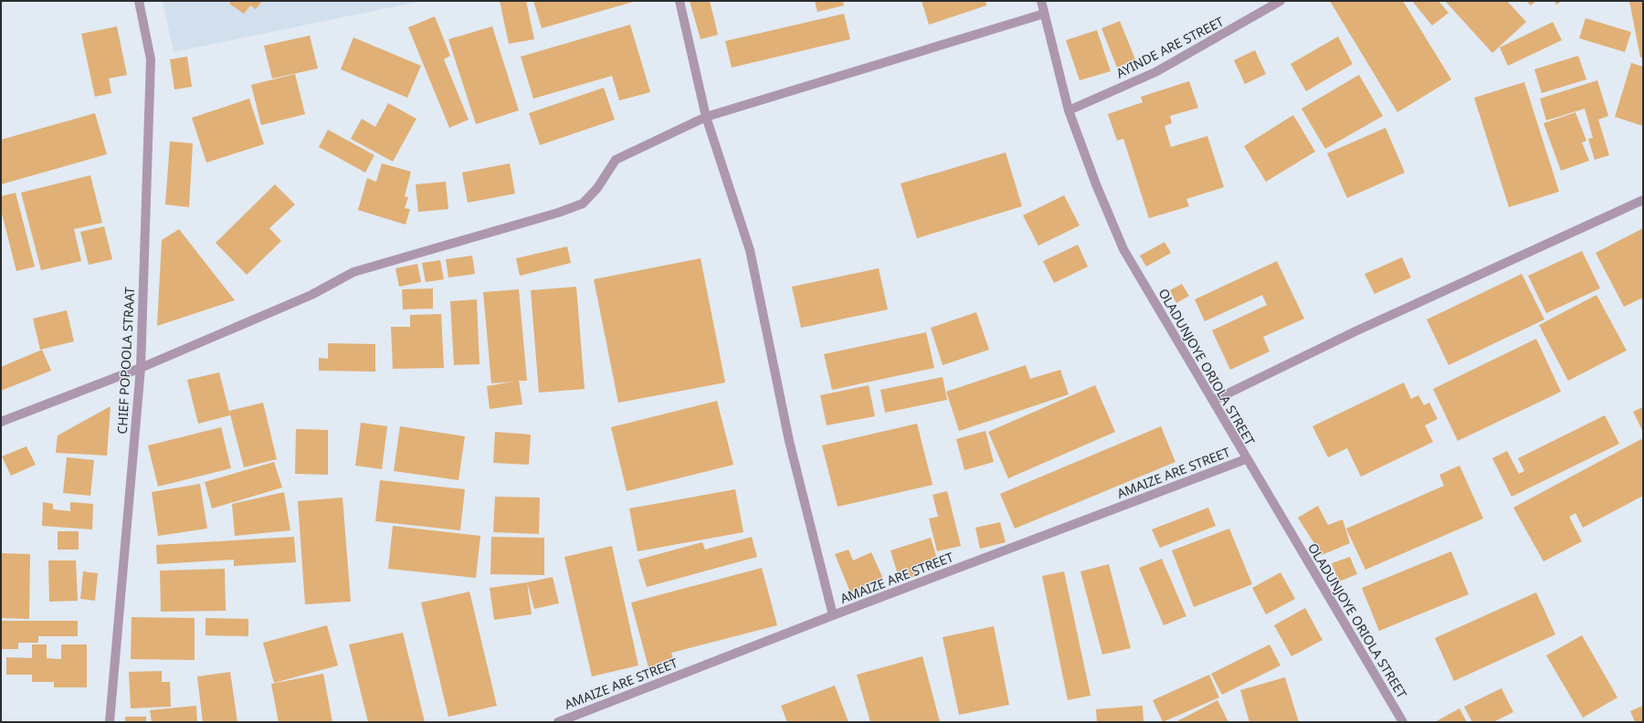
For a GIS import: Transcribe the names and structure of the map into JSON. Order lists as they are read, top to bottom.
{
  "streets": {
    "street": [
      "AYINDE ARE STREET",
      "CHIEF POPOOLA STRAAT",
      "OLADUNJOYE ORIOLA STREET",
      "AMAIZE ARE STREET"
    ]
  },
  "crossings": [
    ["AYINDE ARE STREET", "OLADUNJOYE ORIOLA STREET"],
    ["OLADUNJOYE ORIOLA STREET", "AMAIZE ARE STREET"]
  ]
}
